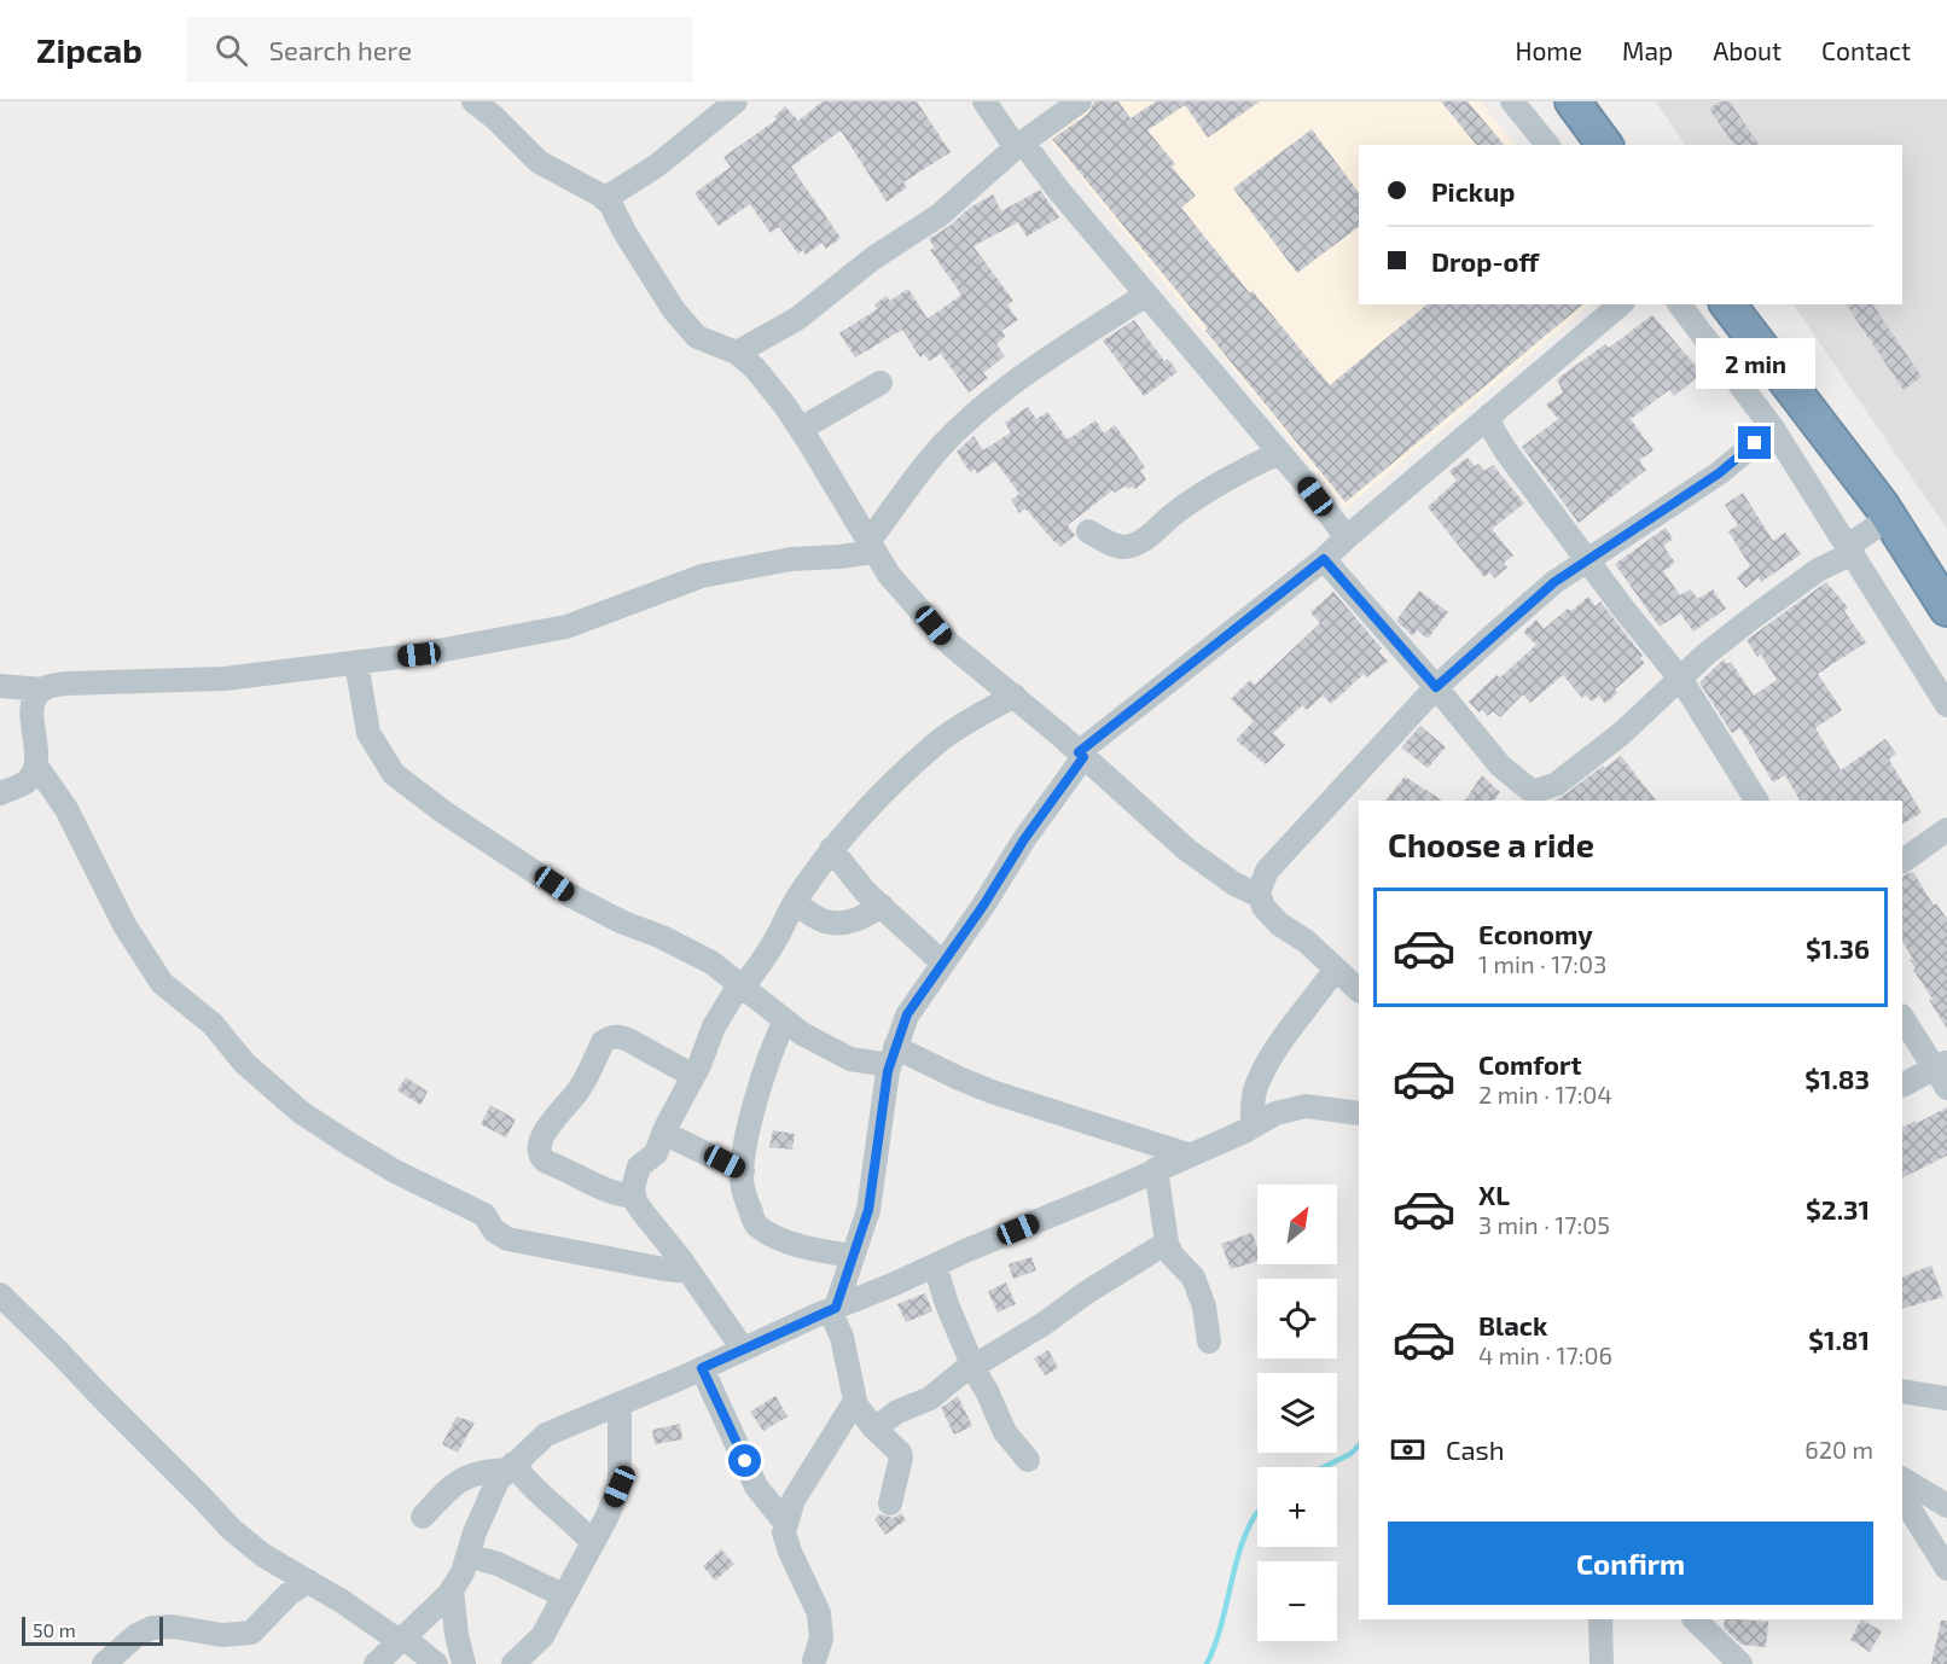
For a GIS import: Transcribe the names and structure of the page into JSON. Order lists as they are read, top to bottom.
{
  "scale_bar": "50 m",
  "north": "top right",
  "page": {
    "header": "Zipcab",
    "search": "Search here",
    "nav": [
      "Home",
      "Map",
      "About",
      "Contact"
    ],
    "banner": ["Pickup", "Drop-off"],
    "bubble": "2 min",
    "heading": "Choose a ride",
    "list": [
      {
        "name": "Economy",
        "note": "1 min · 17:03",
        "value": "$1.36"
      },
      {
        "name": "Comfort",
        "note": "2 min · 17:04",
        "value": "$1.83"
      },
      {
        "name": "XL",
        "note": "3 min · 17:05",
        "value": "$2.31"
      },
      {
        "name": "Black",
        "note": "4 min · 17:06",
        "value": "$1.81"
      }
    ],
    "map_buttons": ["+", "−"],
    "pay": ["Cash", "620 m"],
    "buttons": "Confirm",
    "scale": "50 m"
  }
}
